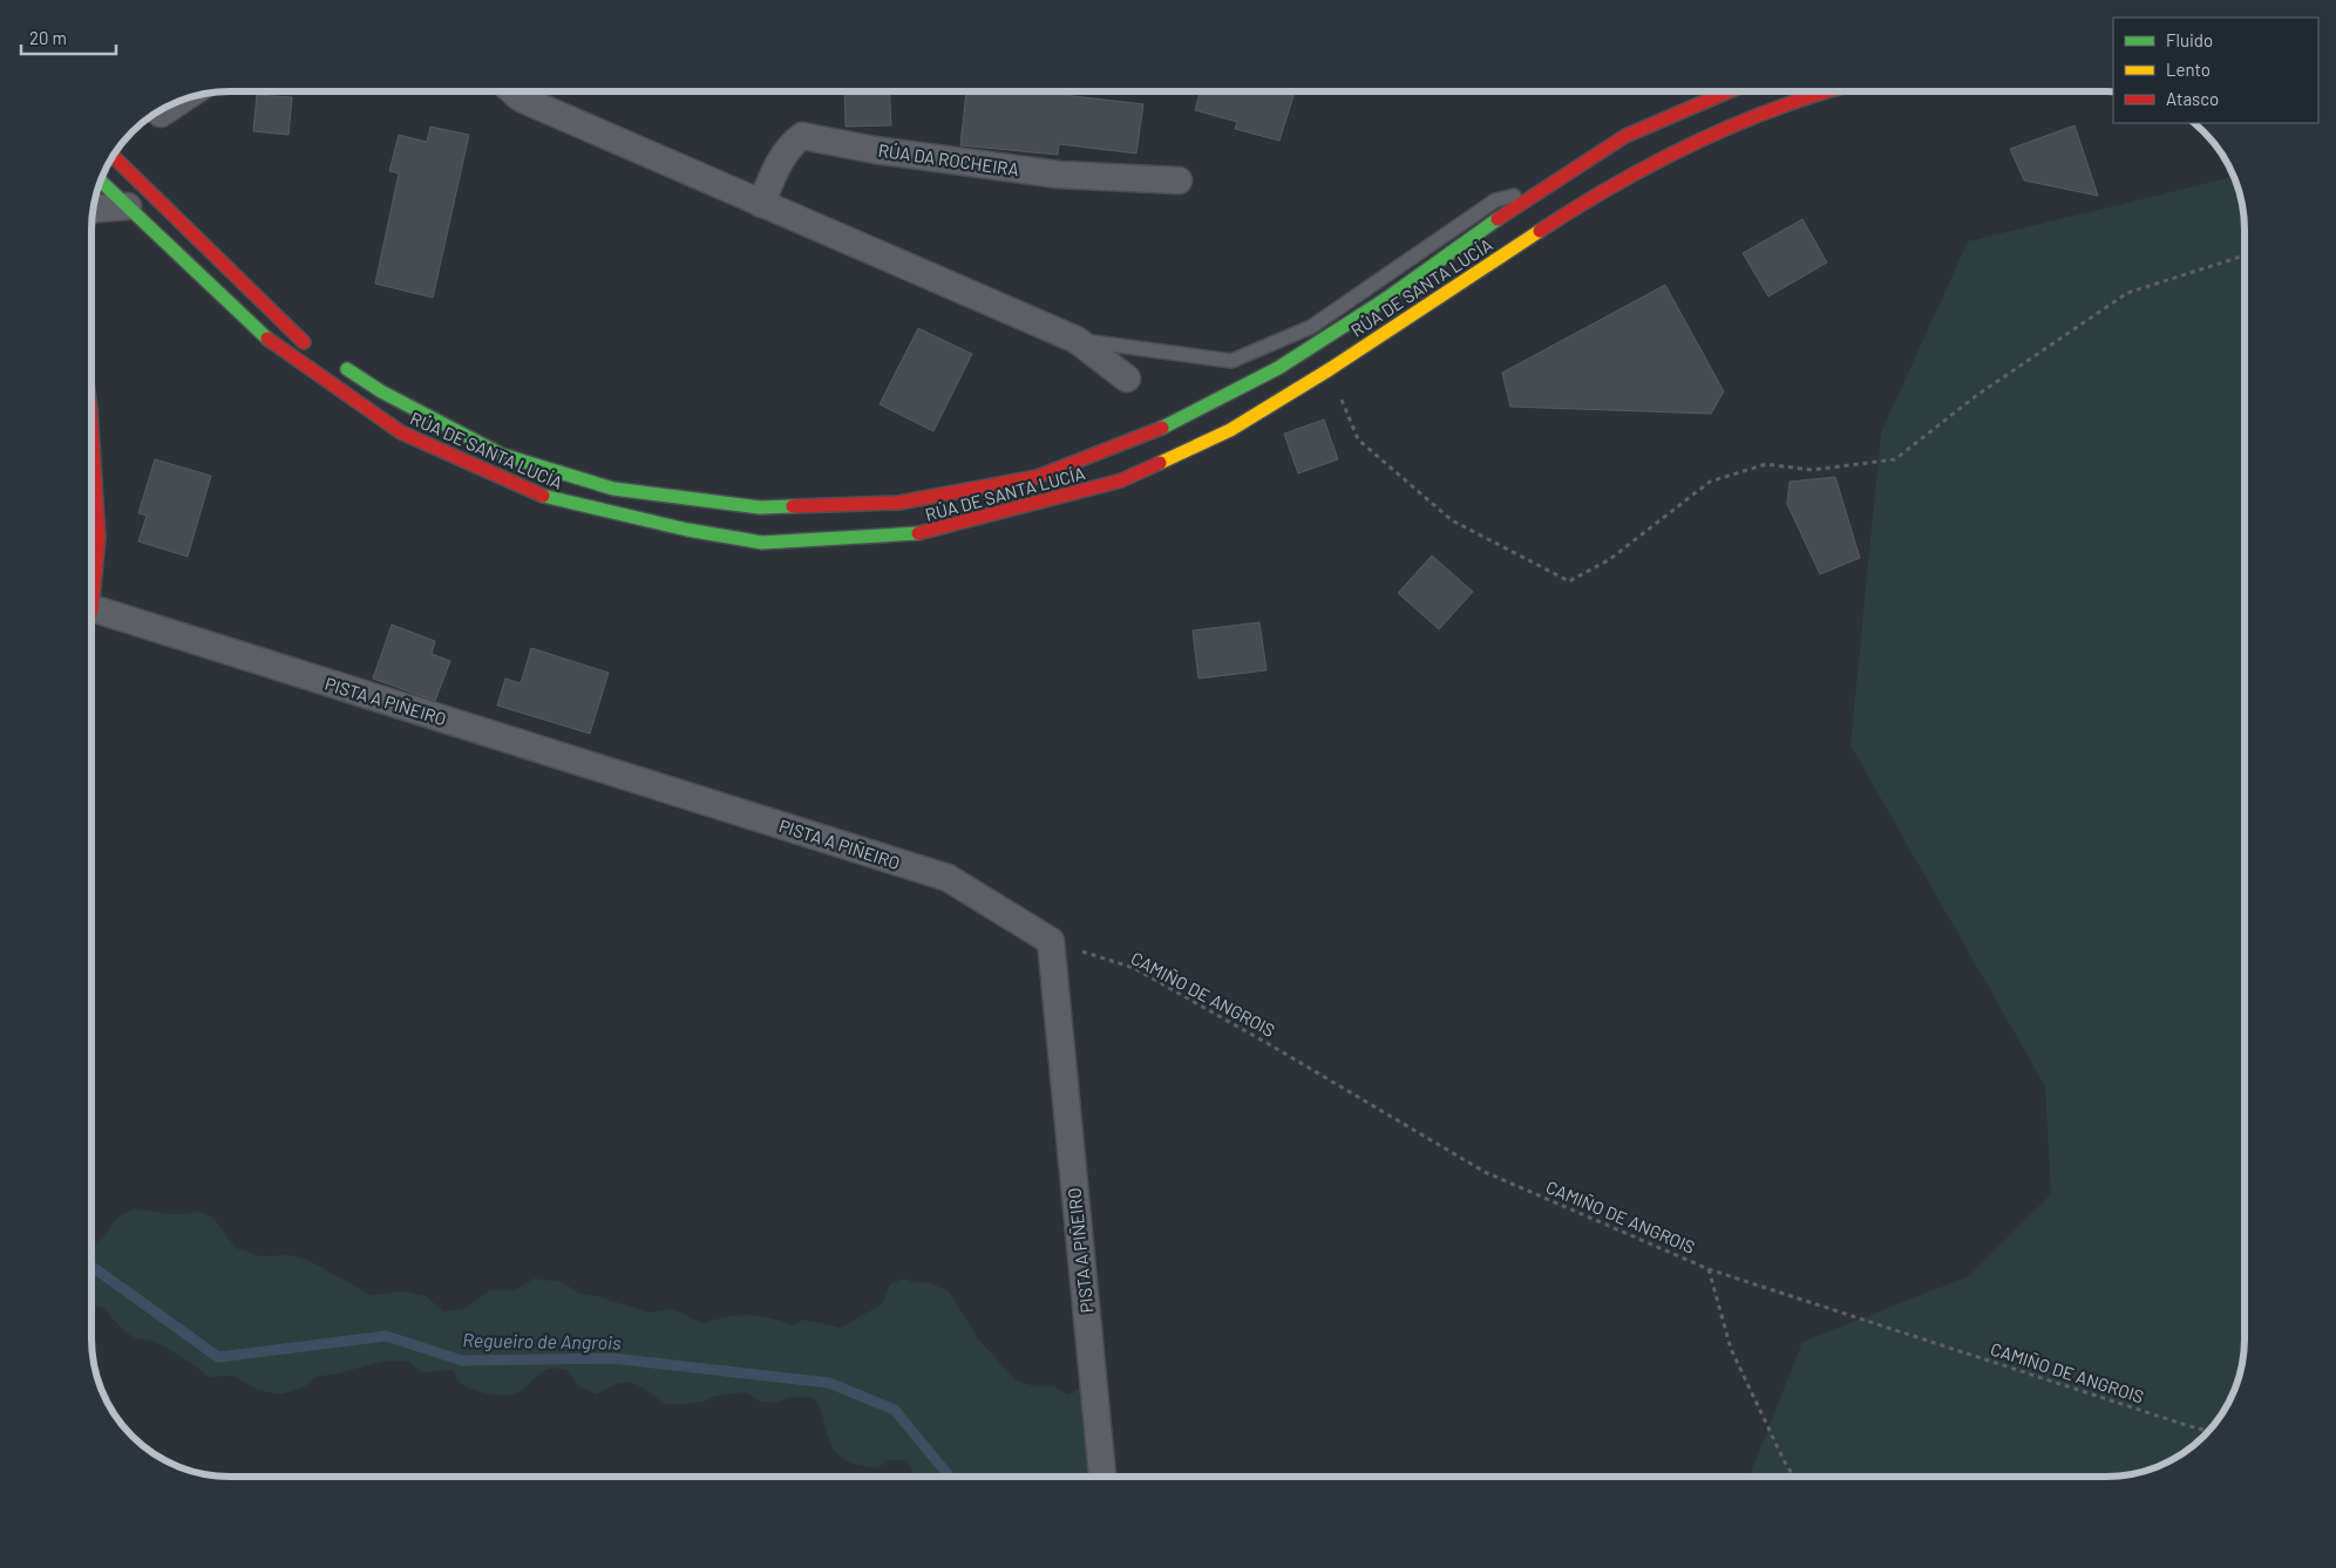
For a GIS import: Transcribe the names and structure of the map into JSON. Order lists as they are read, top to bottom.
{
  "streets": {
    "main road": ["RÚA DE SANTA LUCÍA"],
    "street": ["RÚA DA ROCHEIRA", "PISTA A PIÑEIRO"],
    "path": ["CAMIÑO DE ANGROIS"]
  },
  "crossings": [
    ["PISTA A PIÑEIRO", "CAMIÑO DE ANGROIS"]
  ],
  "water": ["Regueiro de Angrois"],
  "legend": ["Fluido", "Lento", "Atasco"],
  "scale_bar": "20 m"
}
